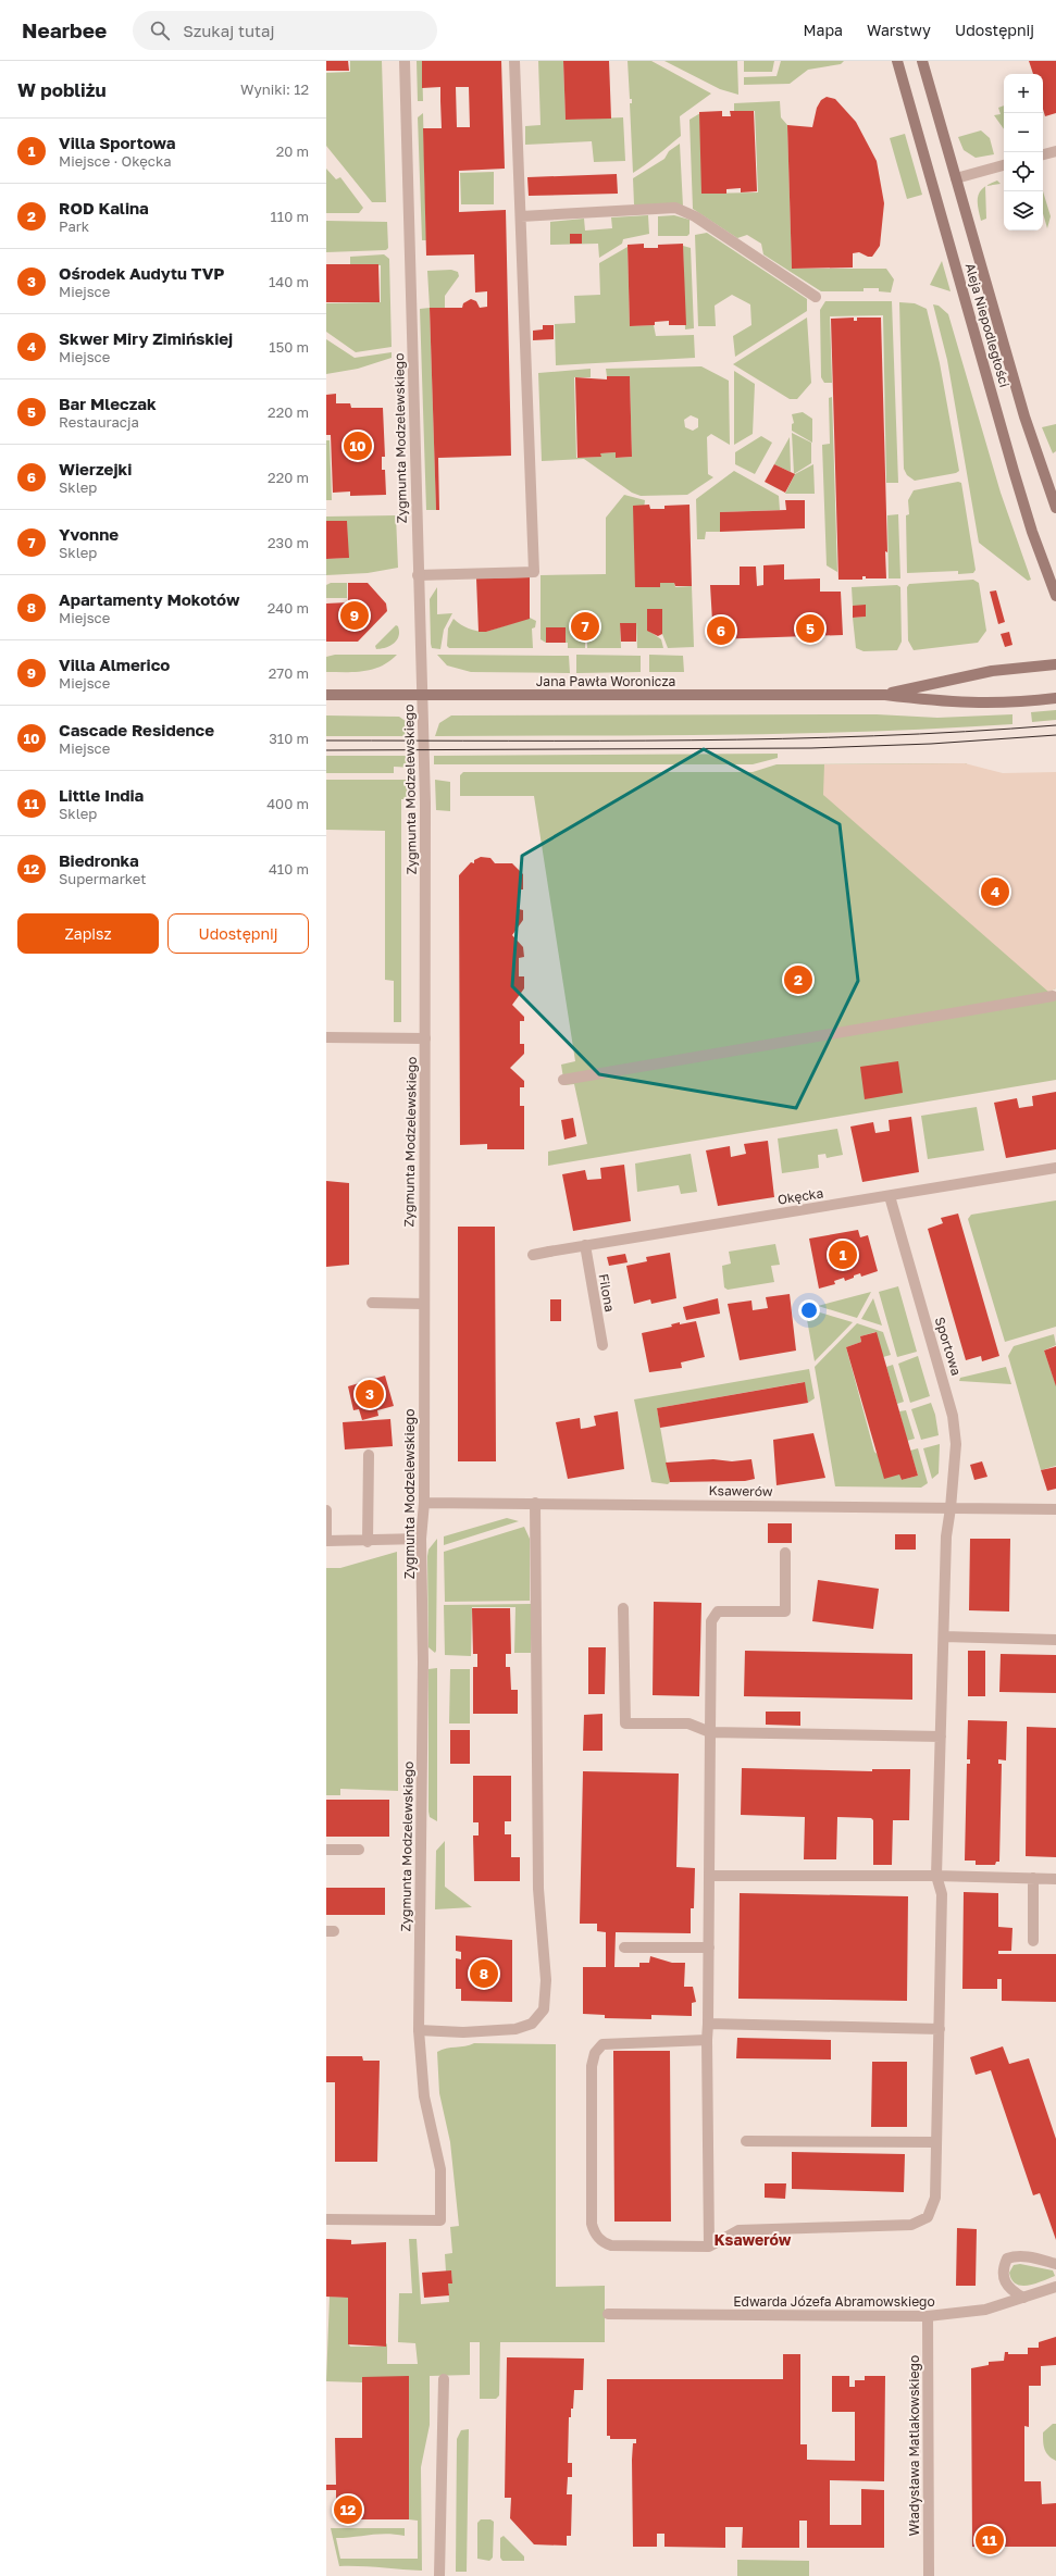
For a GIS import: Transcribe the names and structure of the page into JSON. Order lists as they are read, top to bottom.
{
  "streets": {
    "main road": ["Aleja Niepodległości", "Jana Pawła Woronicza"],
    "street": [
      "Zygmunta Modzelewskiego",
      "Okęcka",
      "Filona",
      "Sportowa",
      "Ksawerów",
      "Edwarda Józefa Abramowskiego",
      "Władysława Matlakowskiego"
    ]
  },
  "crossings": [
    ["Zygmunta Modzelewskiego", "Jana Pawła Woronicza"],
    ["Zygmunta Modzelewskiego", "Ksawerów"],
    ["Okęcka", "Filona"],
    ["Okęcka", "Sportowa"],
    ["Sportowa", "Ksawerów"],
    ["Edwarda Józefa Abramowskiego", "Władysława Matlakowskiego"]
  ],
  "districts": ["Ksawerów"],
  "page": {
    "header": "Nearbee",
    "search": "Szukaj tutaj",
    "nav": ["Mapa", "Warstwy", "Udostępnij"],
    "heading": ["W pobliżu", "Wyniki: 12"],
    "map_buttons": ["+", "−"],
    "list": [
      {
        "mark": "1",
        "name": "Villa Sportowa",
        "note": "Miejsce · Okęcka",
        "value": "20 m"
      },
      {
        "mark": "2",
        "name": "ROD Kalina",
        "note": "Park",
        "value": "110 m"
      },
      {
        "mark": "3",
        "name": "Ośrodek Audytu TVP",
        "note": "Miejsce",
        "value": "140 m"
      },
      {
        "mark": "4",
        "name": "Skwer Miry Zimińskiej",
        "note": "Miejsce",
        "value": "150 m"
      },
      {
        "mark": "5",
        "name": "Bar Mleczak",
        "note": "Restauracja",
        "value": "220 m"
      },
      {
        "mark": "6",
        "name": "Wierzejki",
        "note": "Sklep",
        "value": "220 m"
      },
      {
        "mark": "7",
        "name": "Yvonne",
        "note": "Sklep",
        "value": "230 m"
      },
      {
        "mark": "8",
        "name": "Apartamenty Mokotów",
        "note": "Miejsce",
        "value": "240 m"
      },
      {
        "mark": "9",
        "name": "Villa Almerico",
        "note": "Miejsce",
        "value": "270 m"
      },
      {
        "mark": "10",
        "name": "Cascade Residence",
        "note": "Miejsce",
        "value": "310 m"
      },
      {
        "mark": "11",
        "name": "Little India",
        "note": "Sklep",
        "value": "400 m"
      },
      {
        "mark": "12",
        "name": "Biedronka",
        "note": "Supermarket",
        "value": "410 m"
      }
    ],
    "pins": [
      "10",
      "9",
      "7",
      "5",
      "6",
      "4",
      "2",
      "1",
      "3",
      "8",
      "12",
      "11"
    ],
    "buttons": ["Zapisz", "Udostępnij"]
  }
}
